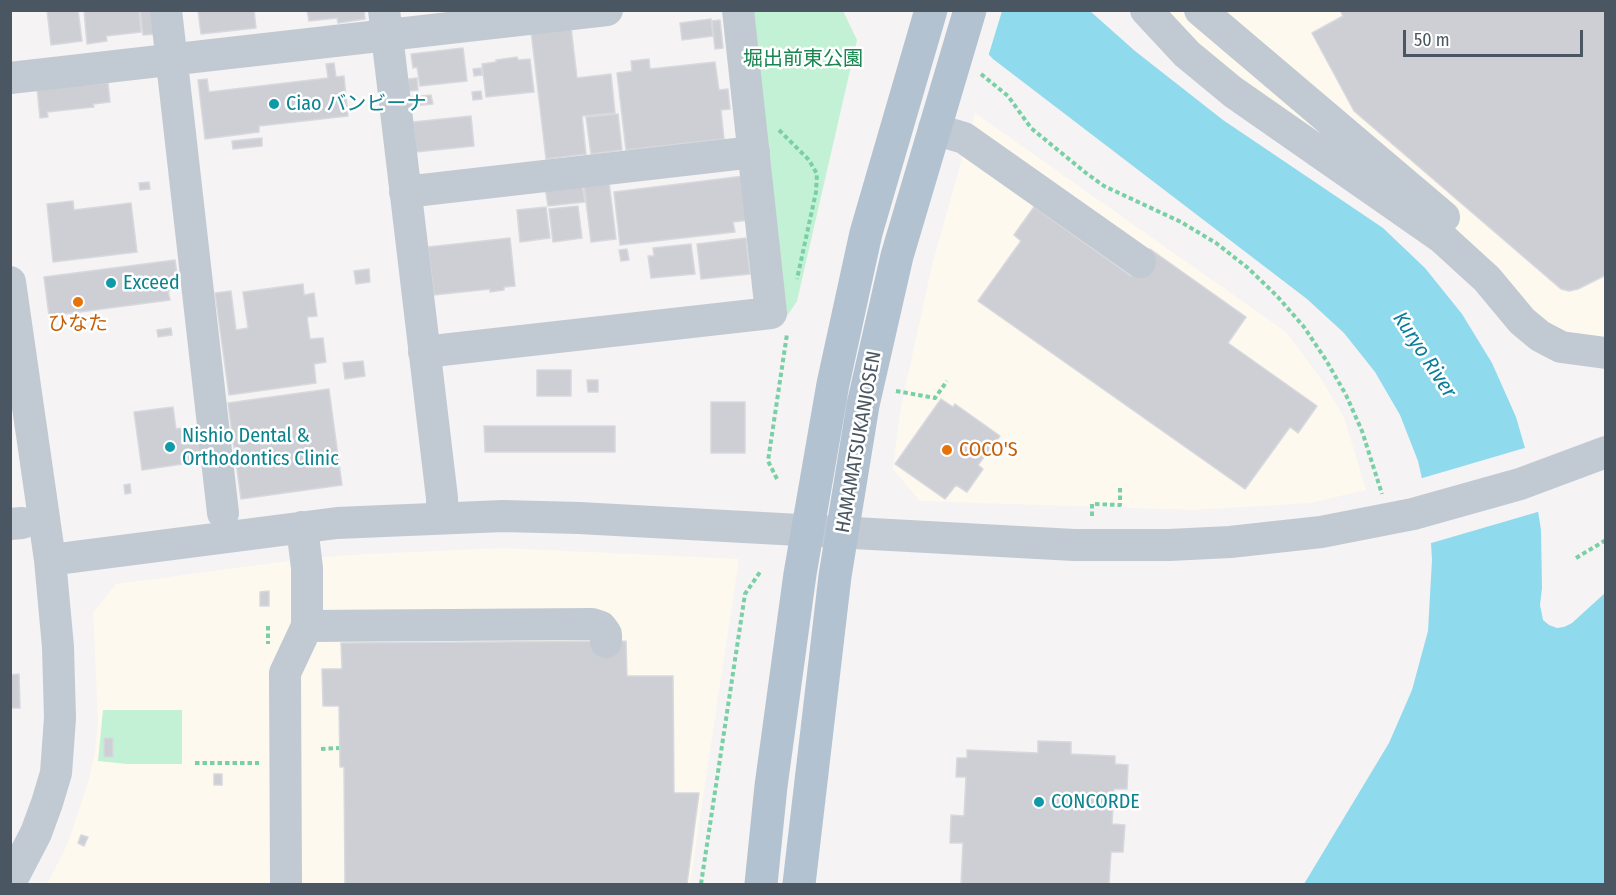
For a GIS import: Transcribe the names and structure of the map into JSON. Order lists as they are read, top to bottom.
{
  "streets": {
    "main road": ["HAMAMATSUKANJOSEN"]
  },
  "water": ["Kuryo River"],
  "parks": ["堀出前東公園"],
  "places": [
    "Ciao バンビーナ",
    "Exceed",
    "ひなた",
    "Nishio Dental & Orthodontics Clinic",
    "COCO'S",
    "CONCORDE"
  ],
  "scale_bar": "50 m"
}
